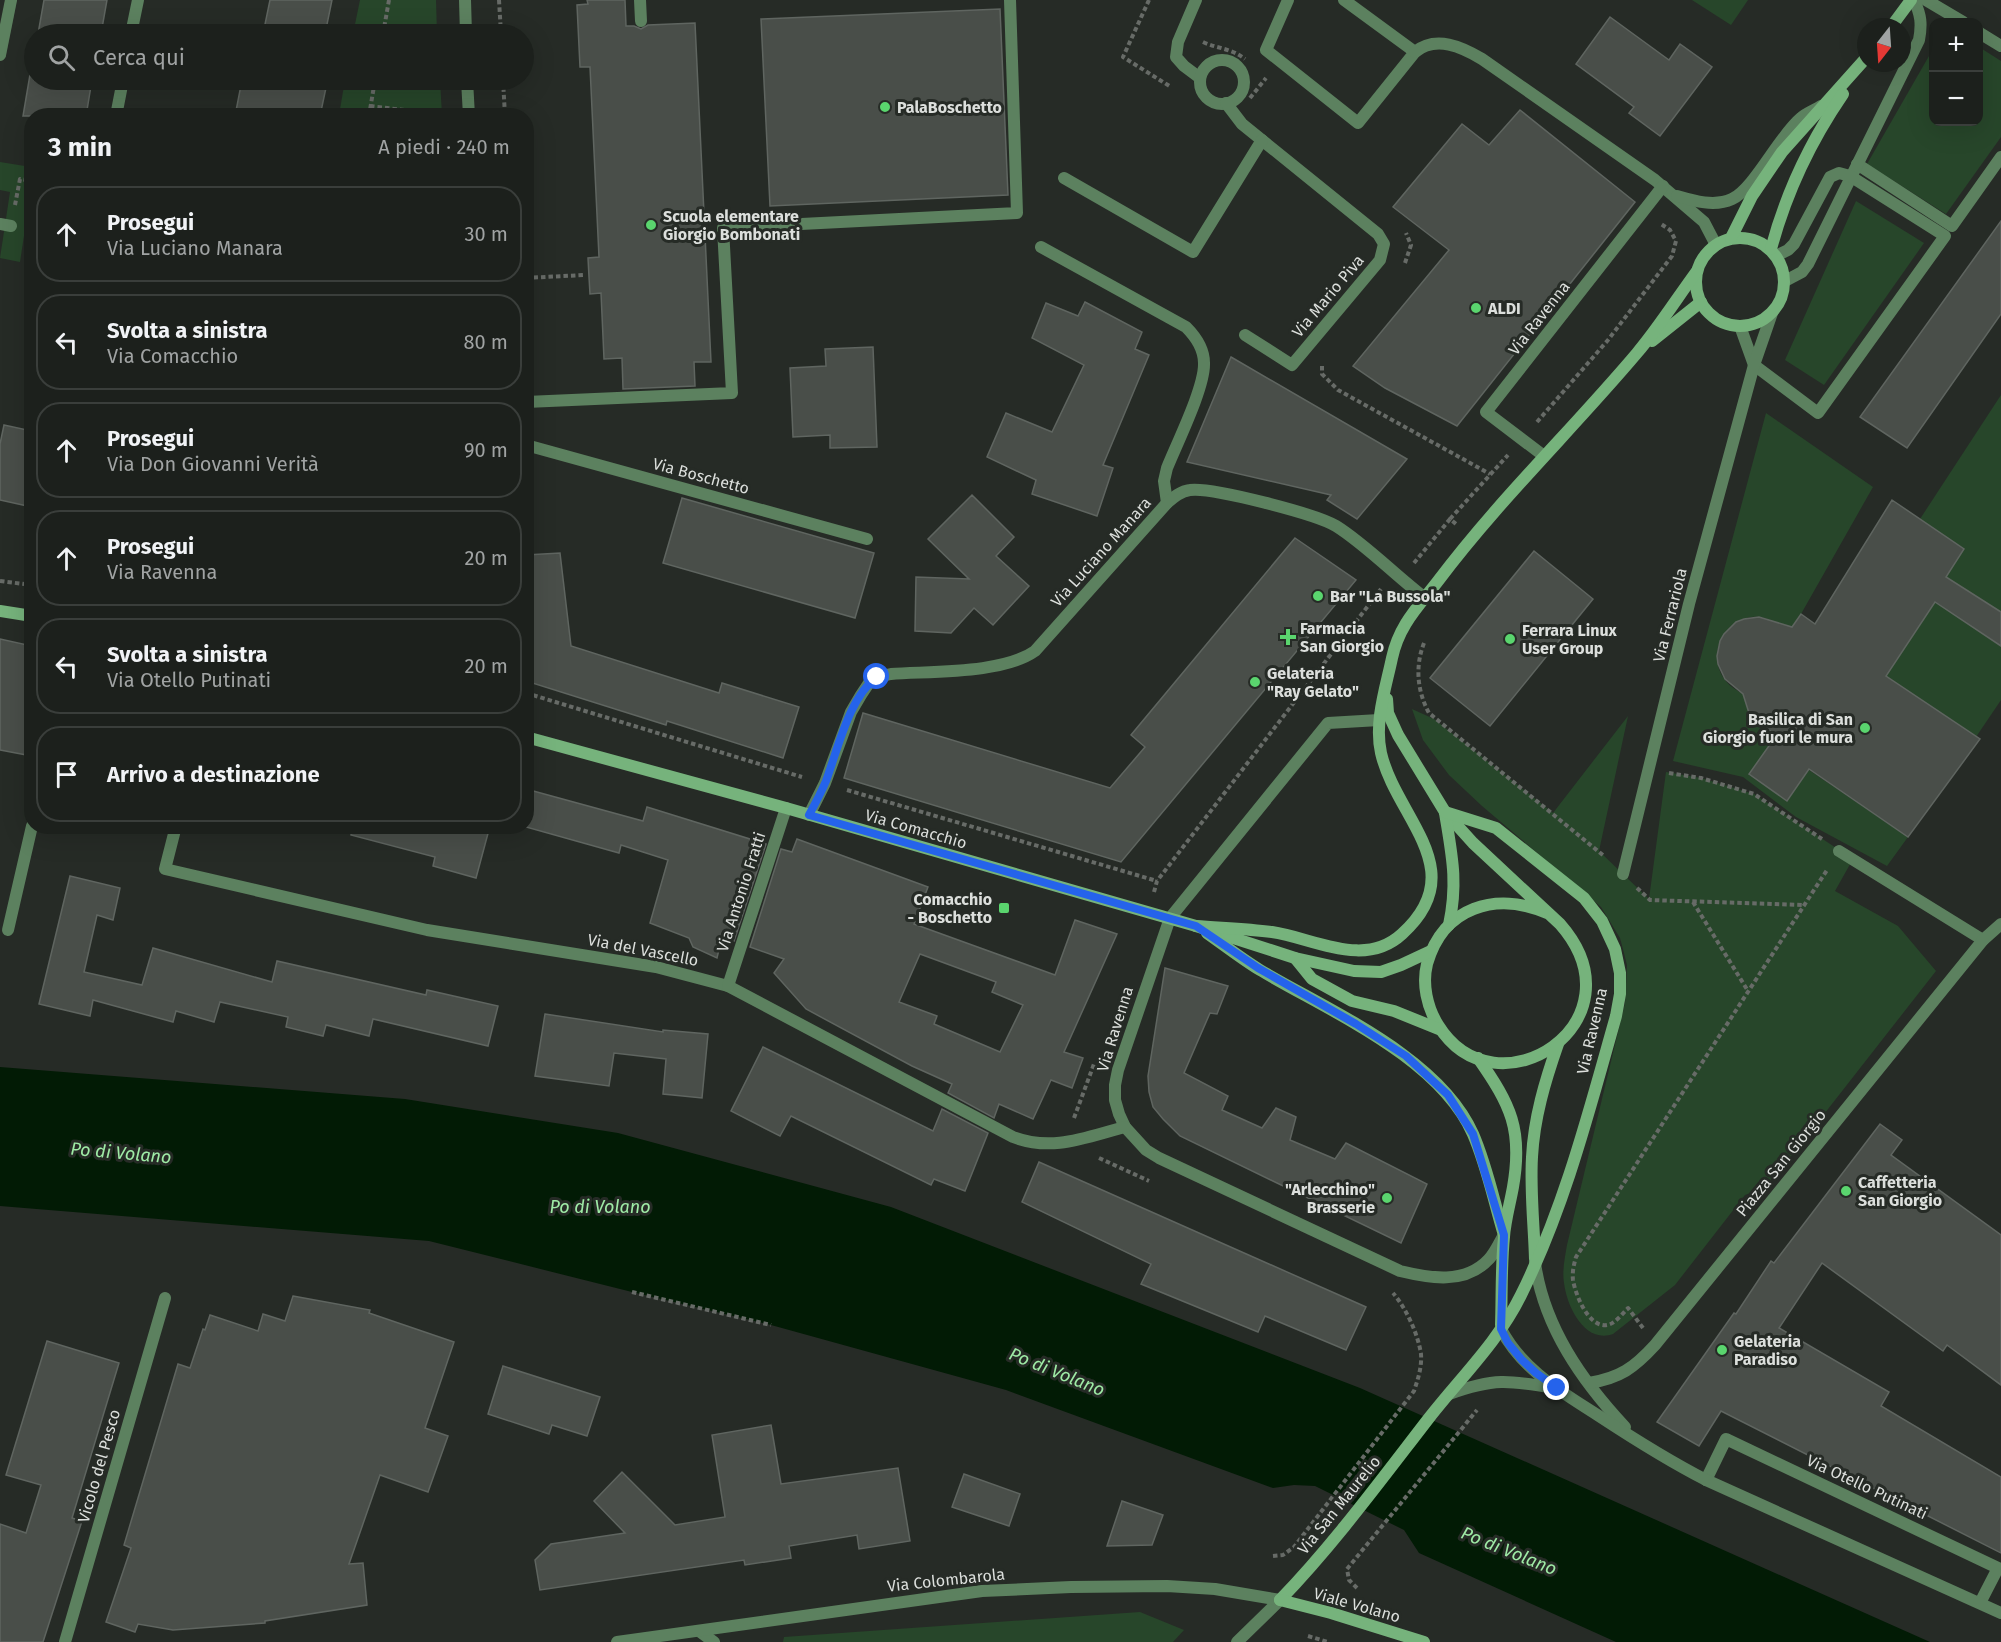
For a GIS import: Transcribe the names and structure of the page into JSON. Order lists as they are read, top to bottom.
{
  "streets": {
    "main road": [
      "Via Ravenna",
      "Via Comacchio",
      "Via San Maurelio",
      "Viale Volano"
    ],
    "street": [
      "Via Mario Piva",
      "Via Boschetto",
      "Via Luciano Manara",
      "Via Ferrariola",
      "Via Antonio Fratti",
      "Via del Vascello",
      "Piazza San Giorgio",
      "Vicolo del Pesco",
      "Via Otello Putinati",
      "Via Colombarola"
    ]
  },
  "crossings": [
    ["Via Ravenna", "Via Ferrariola"],
    ["Via Ravenna", "Via Comacchio"],
    ["Via Ravenna", "Via del Vascello"],
    ["Via Ravenna", "Via San Maurelio"],
    ["Via Luciano Manara", "Via Comacchio"],
    ["Via Comacchio", "Via Antonio Fratti"],
    ["Via Antonio Fratti", "Via del Vascello"],
    ["Via San Maurelio", "Via Colombarola"],
    ["Via San Maurelio", "Viale Volano"],
    ["Via Colombarola", "Viale Volano"]
  ],
  "water": ["Po di Volano"],
  "places": {
    "other": [
      "PalaBoschetto",
      "Scuola elementare Giorgio Bombonati",
      "ALDI",
      "Bar \"La Bussola\"",
      "Ferrara Linux User Group",
      "Gelateria \"Ray Gelato\"",
      "Basilica di San Giorgio fuori le mura",
      "Caffetteria San Giorgio",
      "\"Arlecchino\" Brasserie",
      "Gelateria Paradiso"
    ],
    "health": ["Farmacia San Giorgio"],
    "transit": ["Comacchio - Boschetto"]
  },
  "north": "bottom",
  "page": {
    "map_buttons": ["+", "−"],
    "search": "Cerca qui",
    "heading": ["3 min", "A piedi · 240 m"],
    "list": [
      ["Prosegui", "Via Luciano Manara", "30 m"],
      ["Svolta a sinistra", "Via Comacchio", "80 m"],
      ["Prosegui", "Via Don Giovanni Verità", "90 m"],
      ["Prosegui", "Via Ravenna", "20 m"],
      ["Svolta a sinistra", "Via Otello Putinati", "20 m"],
      "Arrivo a destinazione"
    ]
  }
}
